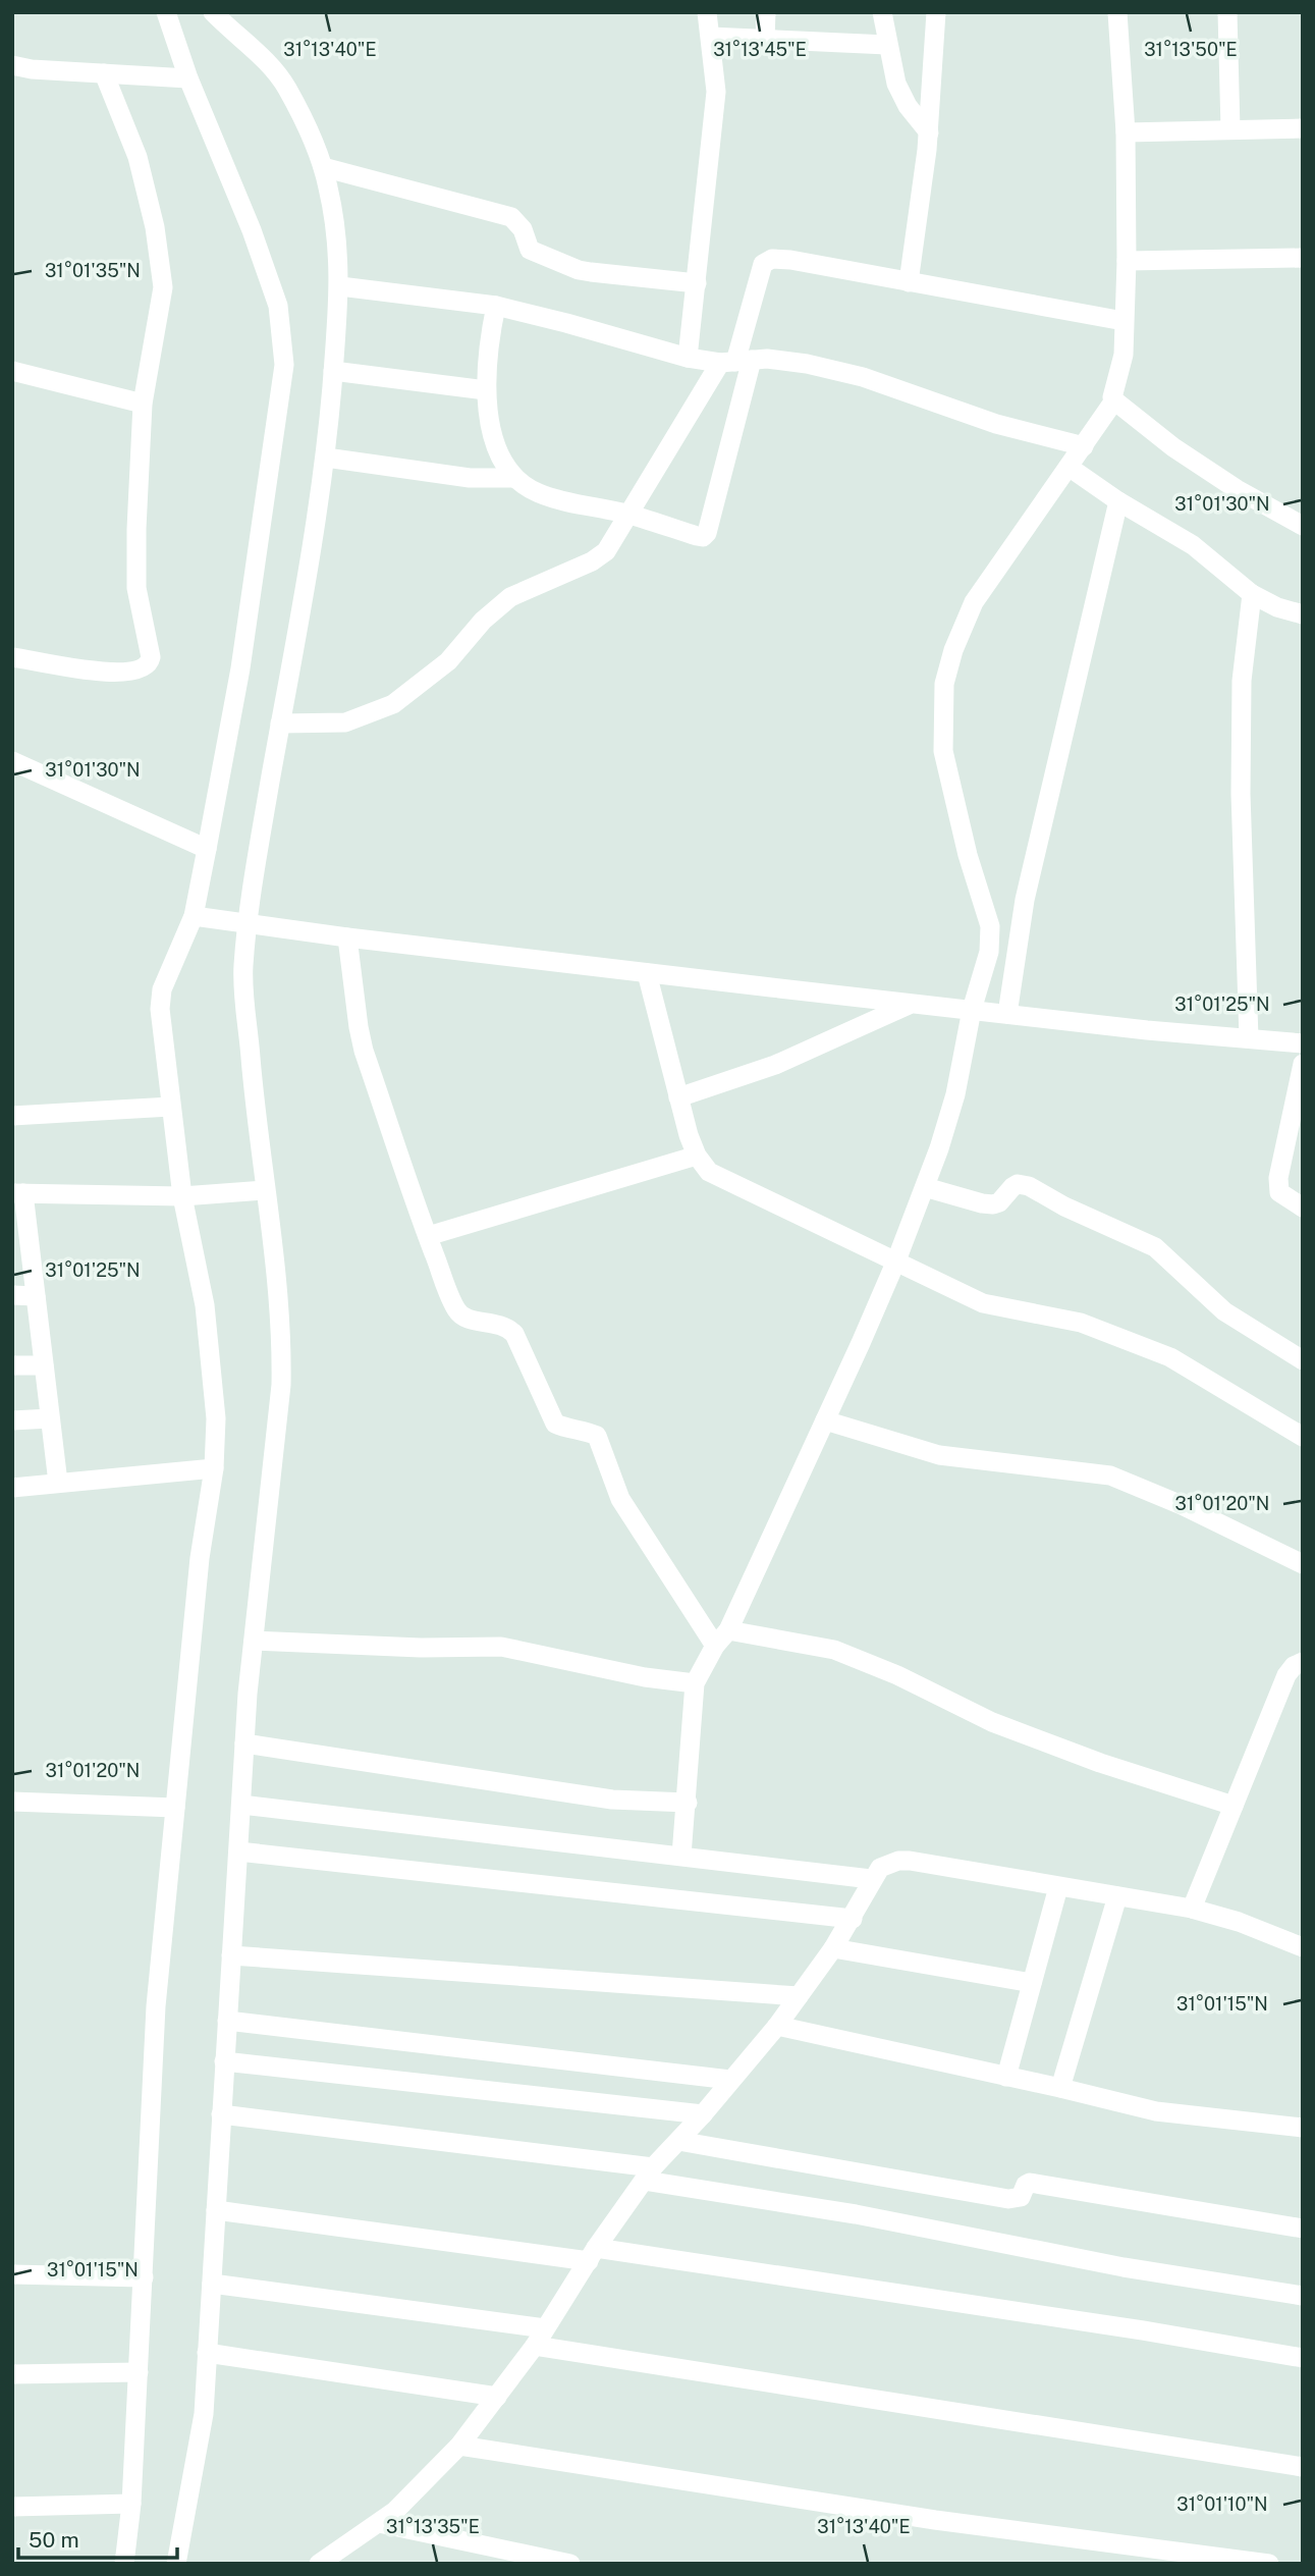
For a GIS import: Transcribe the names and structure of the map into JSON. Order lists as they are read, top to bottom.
{
  "scale_bar": "50 m",
  "coordinates": [
    "31°13'40\"E",
    "31°13'45\"E",
    "31°13'50\"E",
    "31°01'35\"N",
    "31°01'30\"N",
    "31°01'25\"N",
    "31°01'20\"N",
    "31°01'15\"N",
    "31°01'10\"N",
    "31°13'35\"E"
  ]
}
